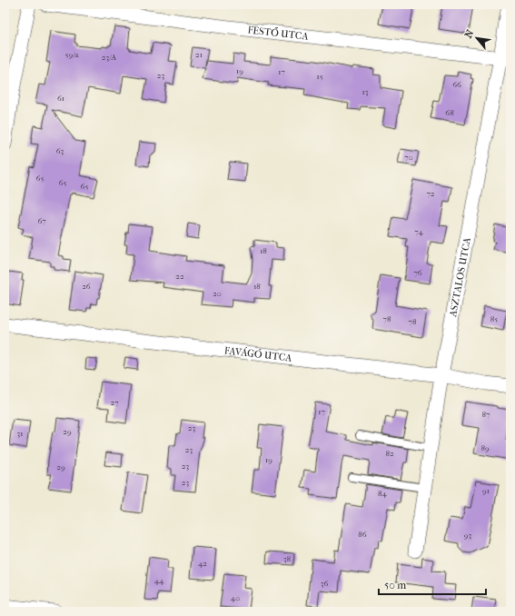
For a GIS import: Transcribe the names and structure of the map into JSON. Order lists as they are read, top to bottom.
{
  "streets": {
    "street": ["FESTŐ UTCA", "ASZTALOS UTCA", "FAVÁGÓ UTCA"]
  },
  "crossings": [
    ["FESTŐ UTCA", "ASZTALOS UTCA"],
    ["ASZTALOS UTCA", "FAVÁGÓ UTCA"]
  ],
  "house_numbers": [
    "59/a",
    "21",
    "23/A",
    "19",
    "17",
    "23",
    "15",
    "66",
    "13",
    "61",
    "68",
    "63",
    "70",
    "65",
    "65",
    "65",
    "72",
    "67",
    "74",
    "18",
    "76",
    "22",
    "26",
    "18",
    "20",
    "78",
    "85",
    "78",
    "27",
    "17",
    "87",
    "23",
    "29",
    "31",
    "89",
    "23",
    "82",
    "19",
    "23",
    "29",
    "23",
    "91",
    "84",
    "86",
    "93",
    "38",
    "42",
    "44",
    "36",
    "40"
  ],
  "scale_bar": "50 m",
  "north": "top left"
}
